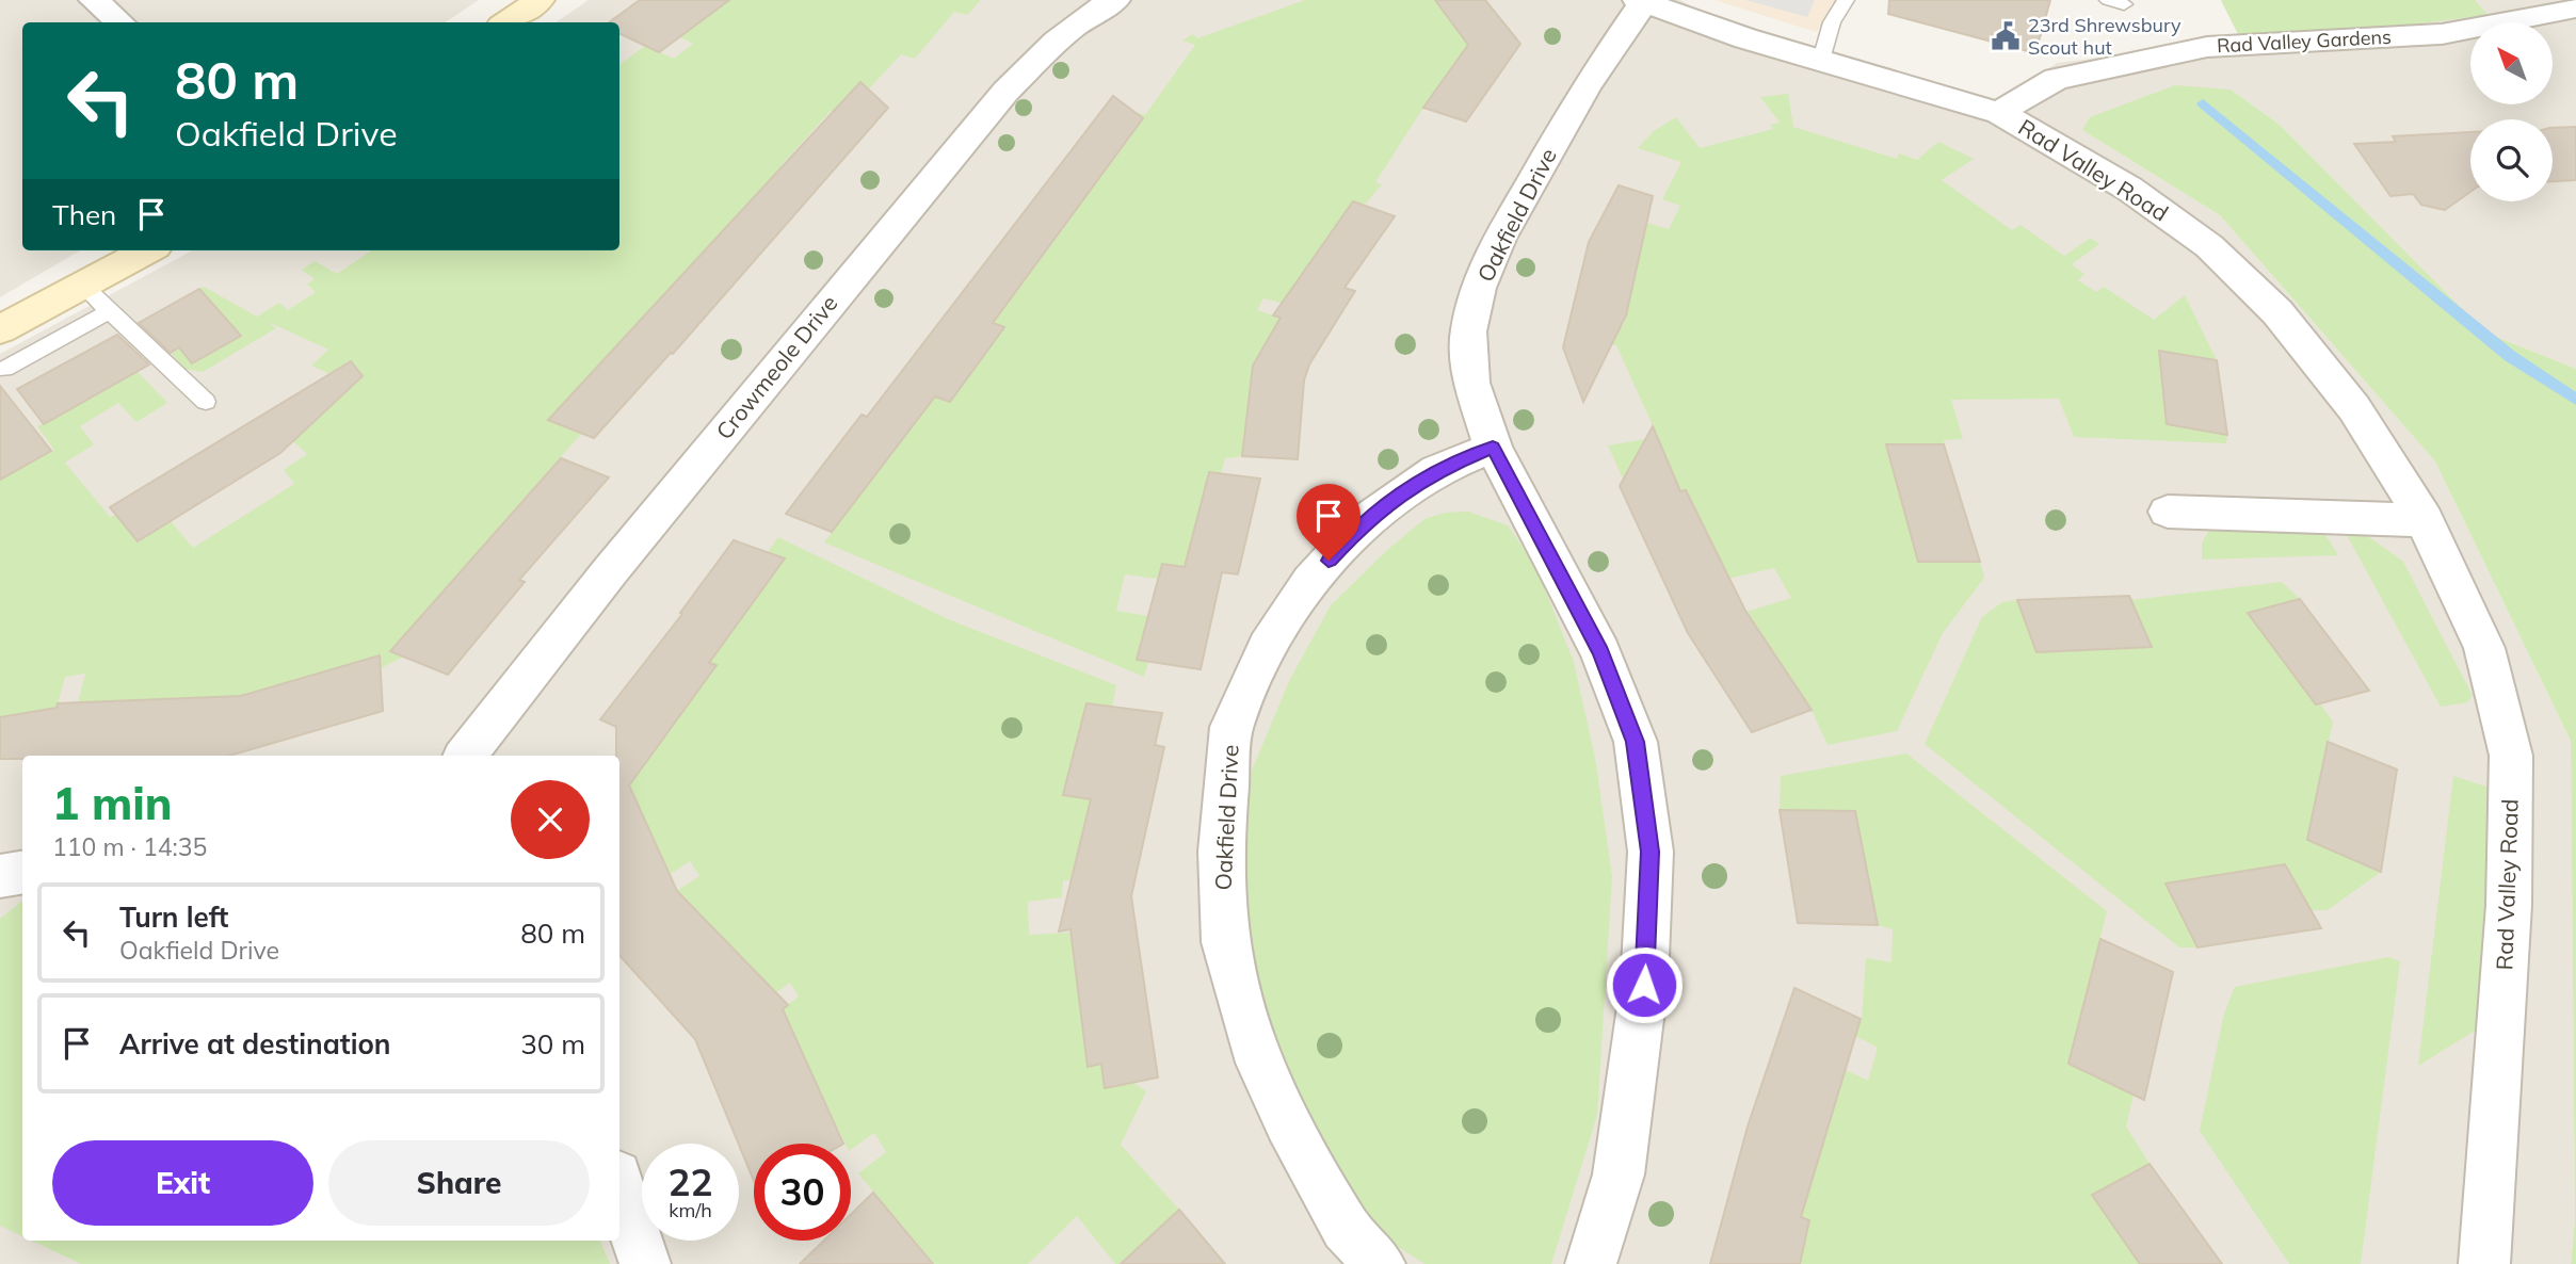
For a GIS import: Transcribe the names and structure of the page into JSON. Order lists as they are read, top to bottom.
{
  "streets": {
    "street": [
      "Rad Valley Gardens",
      "Rad Valley Road",
      "Oakfield Drive",
      "Crowmeole Drive"
    ]
  },
  "crossings": [
    ["Rad Valley Gardens", "Rad Valley Road"],
    ["Rad Valley Road", "Oakfield Drive"]
  ],
  "places": {
    "public building": ["23rd Shrewsbury Scout hut"]
  },
  "north": "top left",
  "page": {
    "turn": ["80 m", "Oakfield Drive"],
    "then": "Then",
    "heading": ["1 min", "110 m · 14:35"],
    "list": [
      {
        "name": "Turn left",
        "note": "Oakfield Drive",
        "value": "80 m"
      },
      {
        "name": "Arrive at destination",
        "value": "30 m"
      }
    ],
    "buttons": ["Exit", "Share"],
    "speed": "22 km/h",
    "limit": "30"
  }
}
